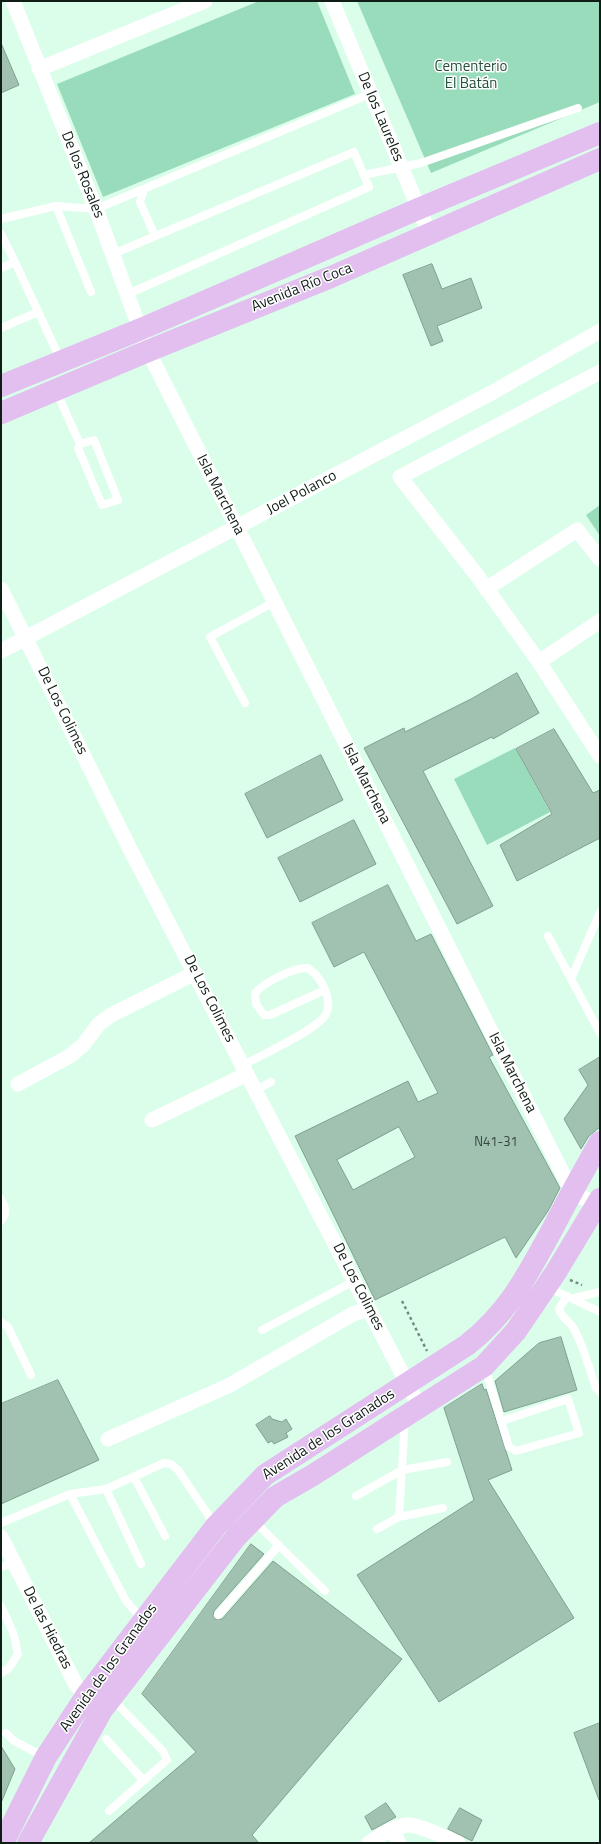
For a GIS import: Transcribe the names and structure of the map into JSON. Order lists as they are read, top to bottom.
{
  "streets": {
    "main road": ["Avenida Río Coca", "Avenida de los Granados"],
    "street": [
      "De los Laureles",
      "De los Rosales",
      "Joel Polanco",
      "Isla Marchena",
      "De Los Colimes",
      "De las Hiedras"
    ]
  },
  "crossings": [
    ["De los Laureles", "Avenida Río Coca"],
    ["De los Rosales", "Avenida Río Coca"],
    ["De los Rosales", "Isla Marchena"],
    ["Avenida Río Coca", "Isla Marchena"],
    ["Joel Polanco", "Isla Marchena"],
    ["Joel Polanco", "De Los Colimes"],
    ["Isla Marchena", "Avenida de los Granados"],
    ["De Los Colimes", "Avenida de los Granados"],
    ["Avenida de los Granados", "De las Hiedras"]
  ],
  "parks": ["Cementerio El Batán"],
  "house_numbers": ["N41-31"]
}
